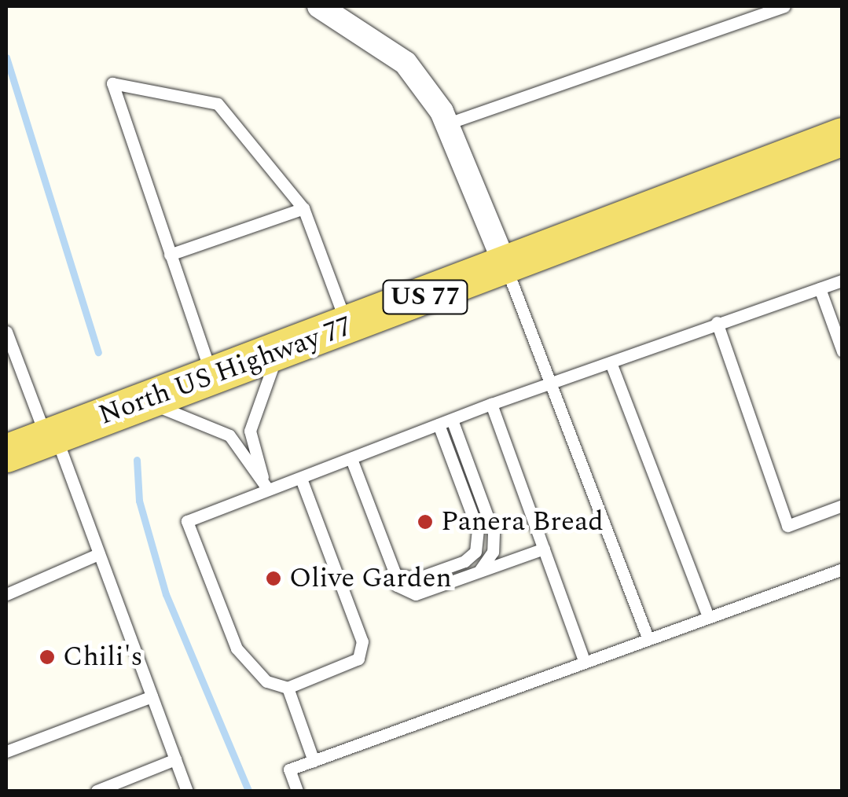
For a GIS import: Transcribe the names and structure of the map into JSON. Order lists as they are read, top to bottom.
{
  "streets": {
    "main road": ["US 77", "North US Highway 77"]
  },
  "places": ["Panera Bread", "Olive Garden", "Chili's"]
}
